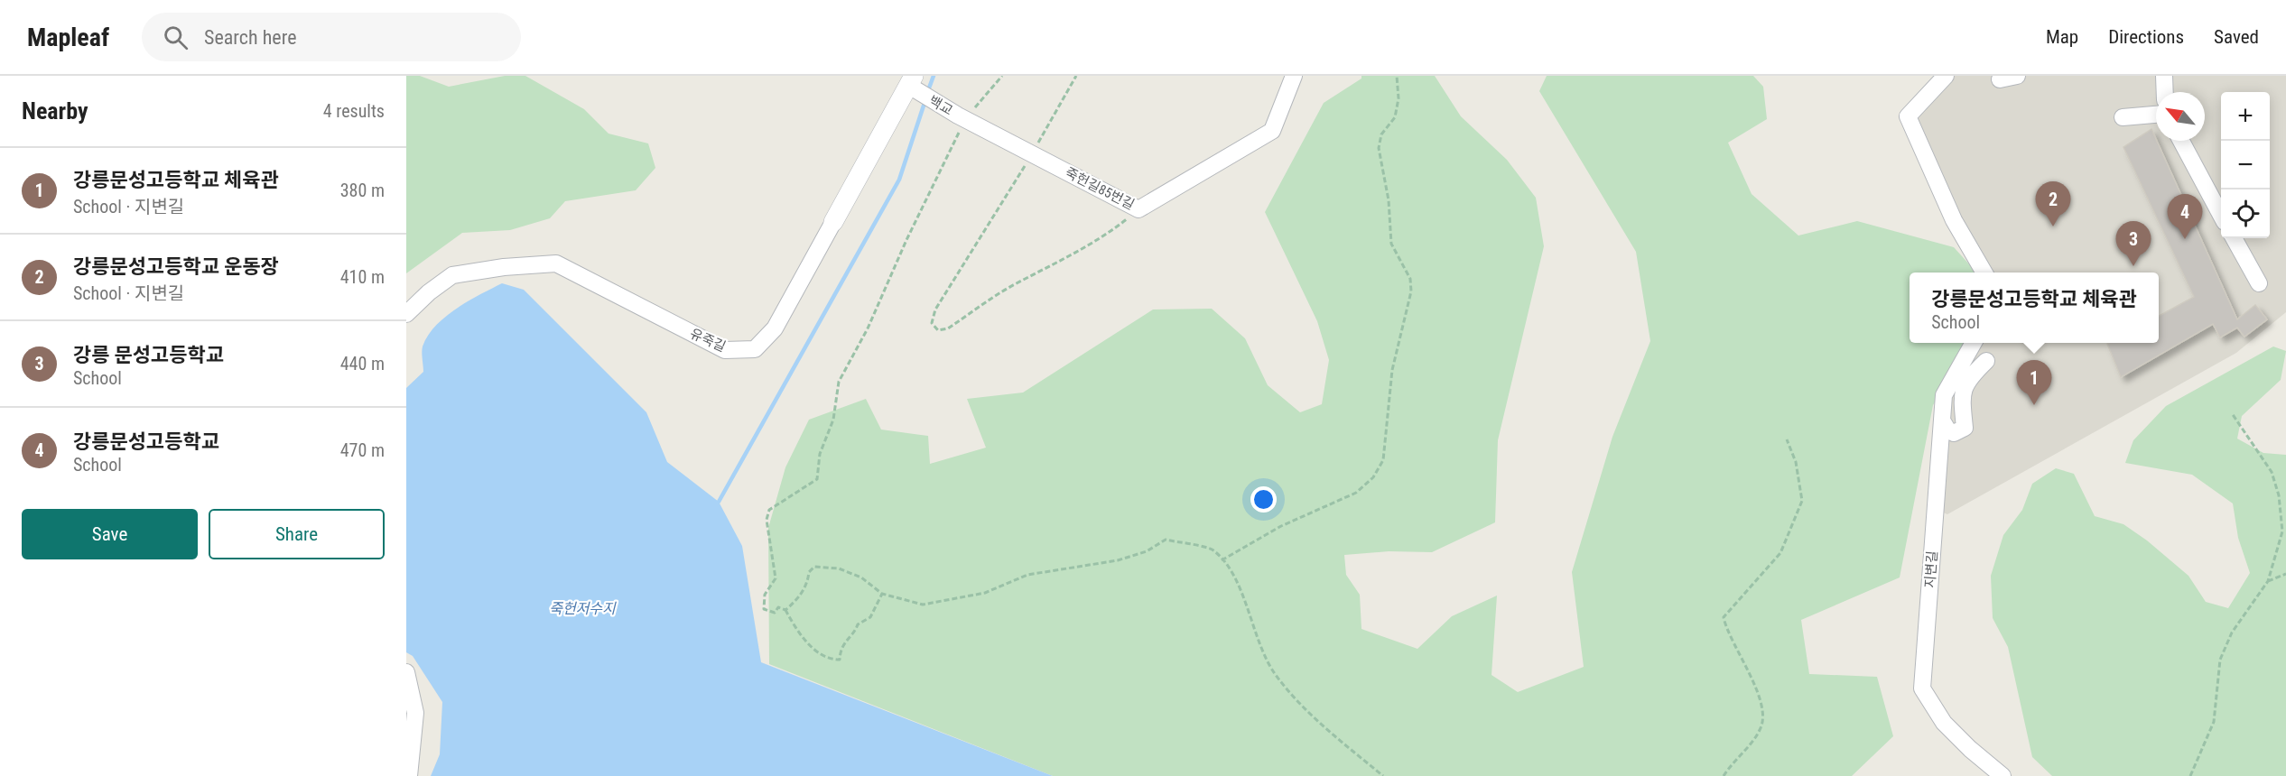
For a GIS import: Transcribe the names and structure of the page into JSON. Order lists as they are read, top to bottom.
{
  "streets": {
    "street": [
      "백교",
      "죽헌길85번길",
      "유죽길",
      "지변길"
    ]
  },
  "crossings": [
    ["백교", "죽헌길85번길"],
    ["백교", "유죽길"]
  ],
  "water": ["죽헌저수지"],
  "north": "top left",
  "page": {
    "header": "Mapleaf",
    "search": "Search here",
    "nav": ["Map", "Directions", "Saved"],
    "heading": ["Nearby", "4 results"],
    "map_buttons": ["+", "−"],
    "list": [
      {
        "mark": "1",
        "name": "강릉문성고등학교 체육관",
        "note": "School · 지변길",
        "value": "380 m"
      },
      {
        "mark": "2",
        "name": "강릉문성고등학교 운동장",
        "note": "School · 지변길",
        "value": "410 m"
      },
      {
        "mark": "3",
        "name": "강릉 문성고등학교",
        "note": "School",
        "value": "440 m"
      },
      {
        "mark": "4",
        "name": "강릉문성고등학교",
        "note": "School",
        "value": "470 m"
      }
    ],
    "pins": [
      "2",
      "4",
      "3",
      "1"
    ],
    "popup": ["강릉문성고등학교 체육관", "School"],
    "buttons": ["Save", "Share"]
  }
}
